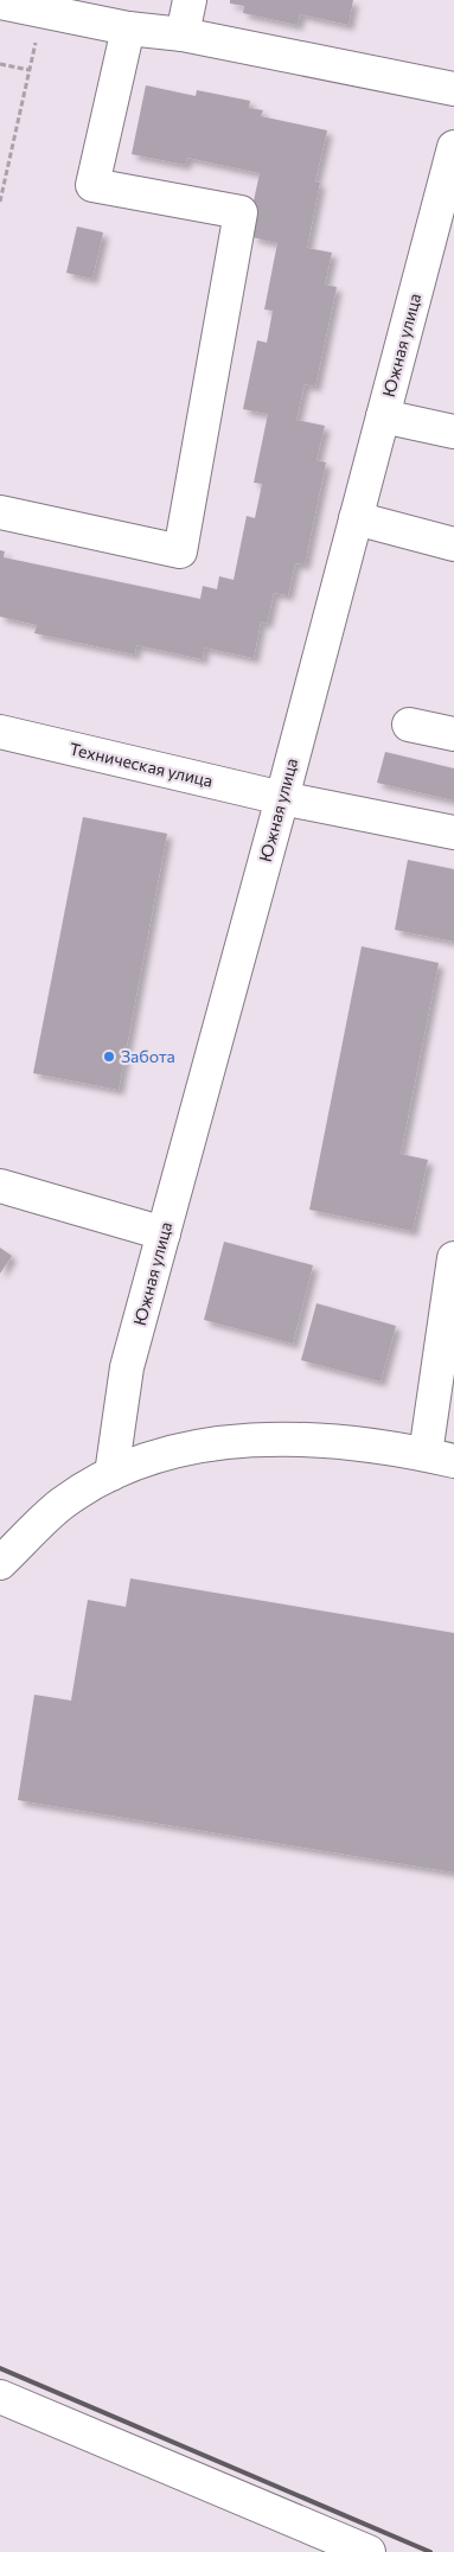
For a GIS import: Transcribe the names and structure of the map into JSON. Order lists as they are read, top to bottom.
{
  "streets": {
    "street": ["Южная улица", "Техническая улица"]
  },
  "crossings": [
    ["Южная улица", "Техническая улица"]
  ],
  "places": ["Забота"]
}
